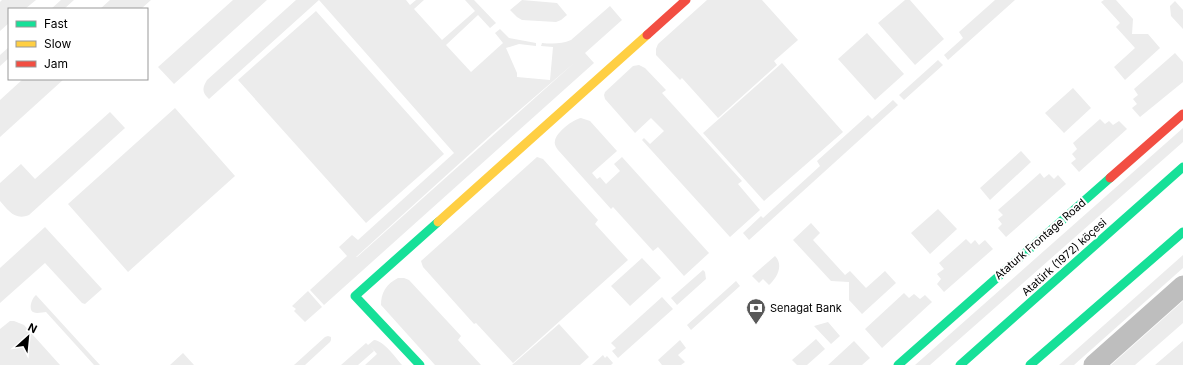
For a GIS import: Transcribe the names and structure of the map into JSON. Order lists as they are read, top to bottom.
{
  "streets": {
    "street": ["Ataturk Frontage Road", "Atatürk (1972) köçesi"]
  },
  "places": {
    "bank": ["Senagat Bank"]
  },
  "legend": ["Fast", "Slow", "Jam"],
  "north": "top right"
}
